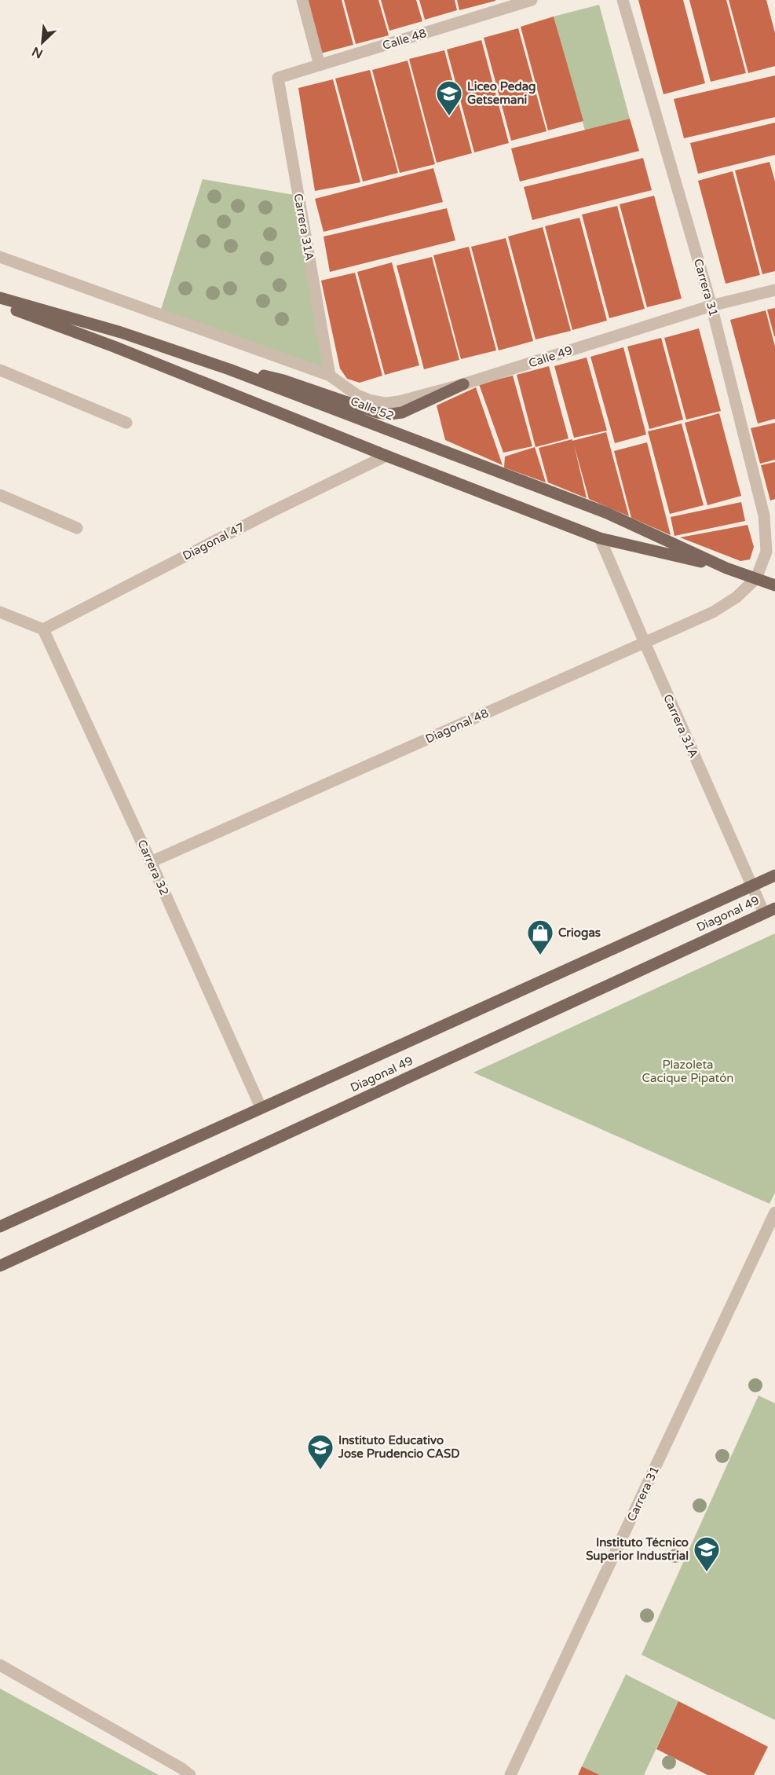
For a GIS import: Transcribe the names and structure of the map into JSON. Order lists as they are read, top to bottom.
{
  "streets": {
    "main road": ["Calle 52", "Diagonal 49"],
    "street": [
      "Calle 48",
      "Carrera 31A",
      "Carrera 31",
      "Calle 49",
      "Diagonal 47",
      "Diagonal 48",
      "Carrera 32"
    ]
  },
  "crossings": [
    ["Calle 48", "Carrera 31A"],
    ["Carrera 31A", "Calle 49"],
    ["Carrera 31A", "Calle 52"],
    ["Carrera 31A", "Diagonal 48"],
    ["Carrera 31A", "Diagonal 49"],
    ["Carrera 31", "Calle 49"],
    ["Carrera 31", "Calle 52"],
    ["Carrera 31", "Diagonal 48"],
    ["Calle 52", "Diagonal 47"],
    ["Calle 52", "Diagonal 48"],
    ["Diagonal 47", "Carrera 32"],
    ["Diagonal 48", "Carrera 32"],
    ["Carrera 32", "Diagonal 49"]
  ],
  "parks": ["Plazoleta Cacique Pipatón"],
  "places": {
    "school or university": ["Liceo Pedag Getsemani", "Instituto Educativo Jose Prudencio CASD", "Instituto Técnico Superior Industrial"],
    "shop": ["Criogas"]
  },
  "north": "bottom left"
}
